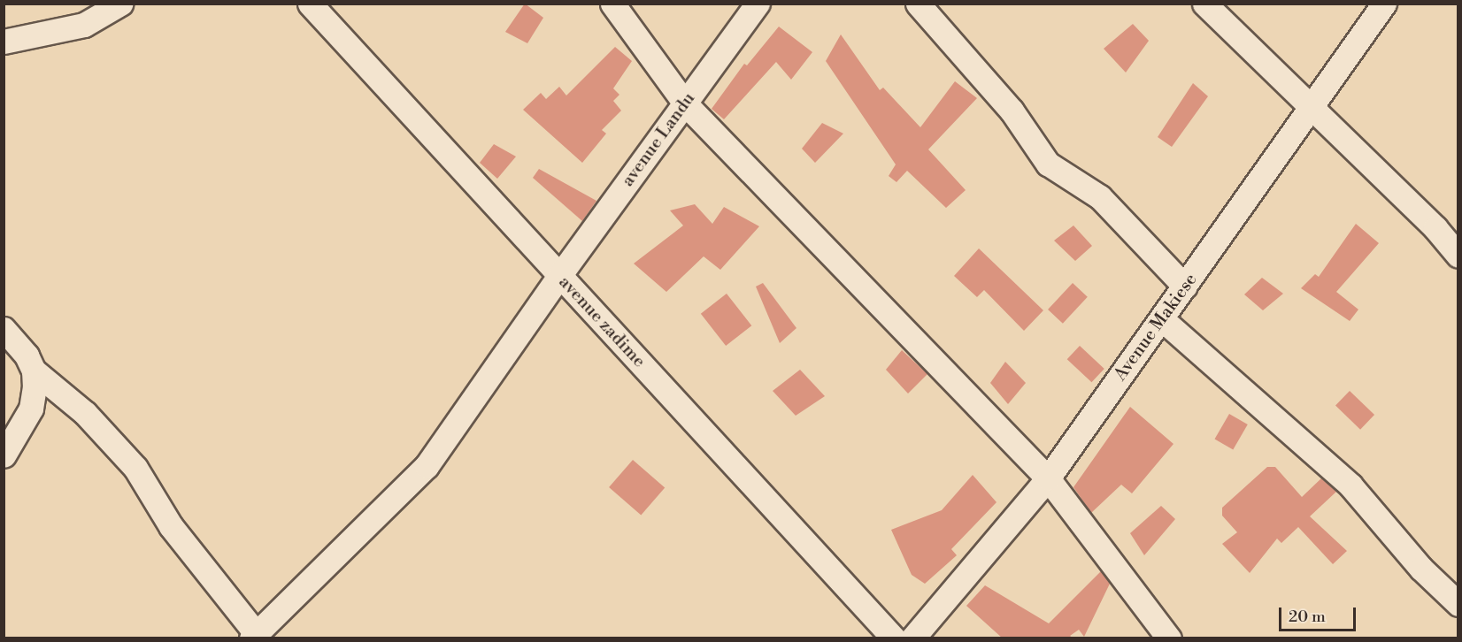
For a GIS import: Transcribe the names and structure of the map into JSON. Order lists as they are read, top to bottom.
{
  "streets": {
    "street": ["avenue Landu", "avenue zadime", "Avenue Makiese"]
  },
  "crossings": [
    ["avenue Landu", "avenue zadime"]
  ],
  "scale_bar": "20 m"
}
